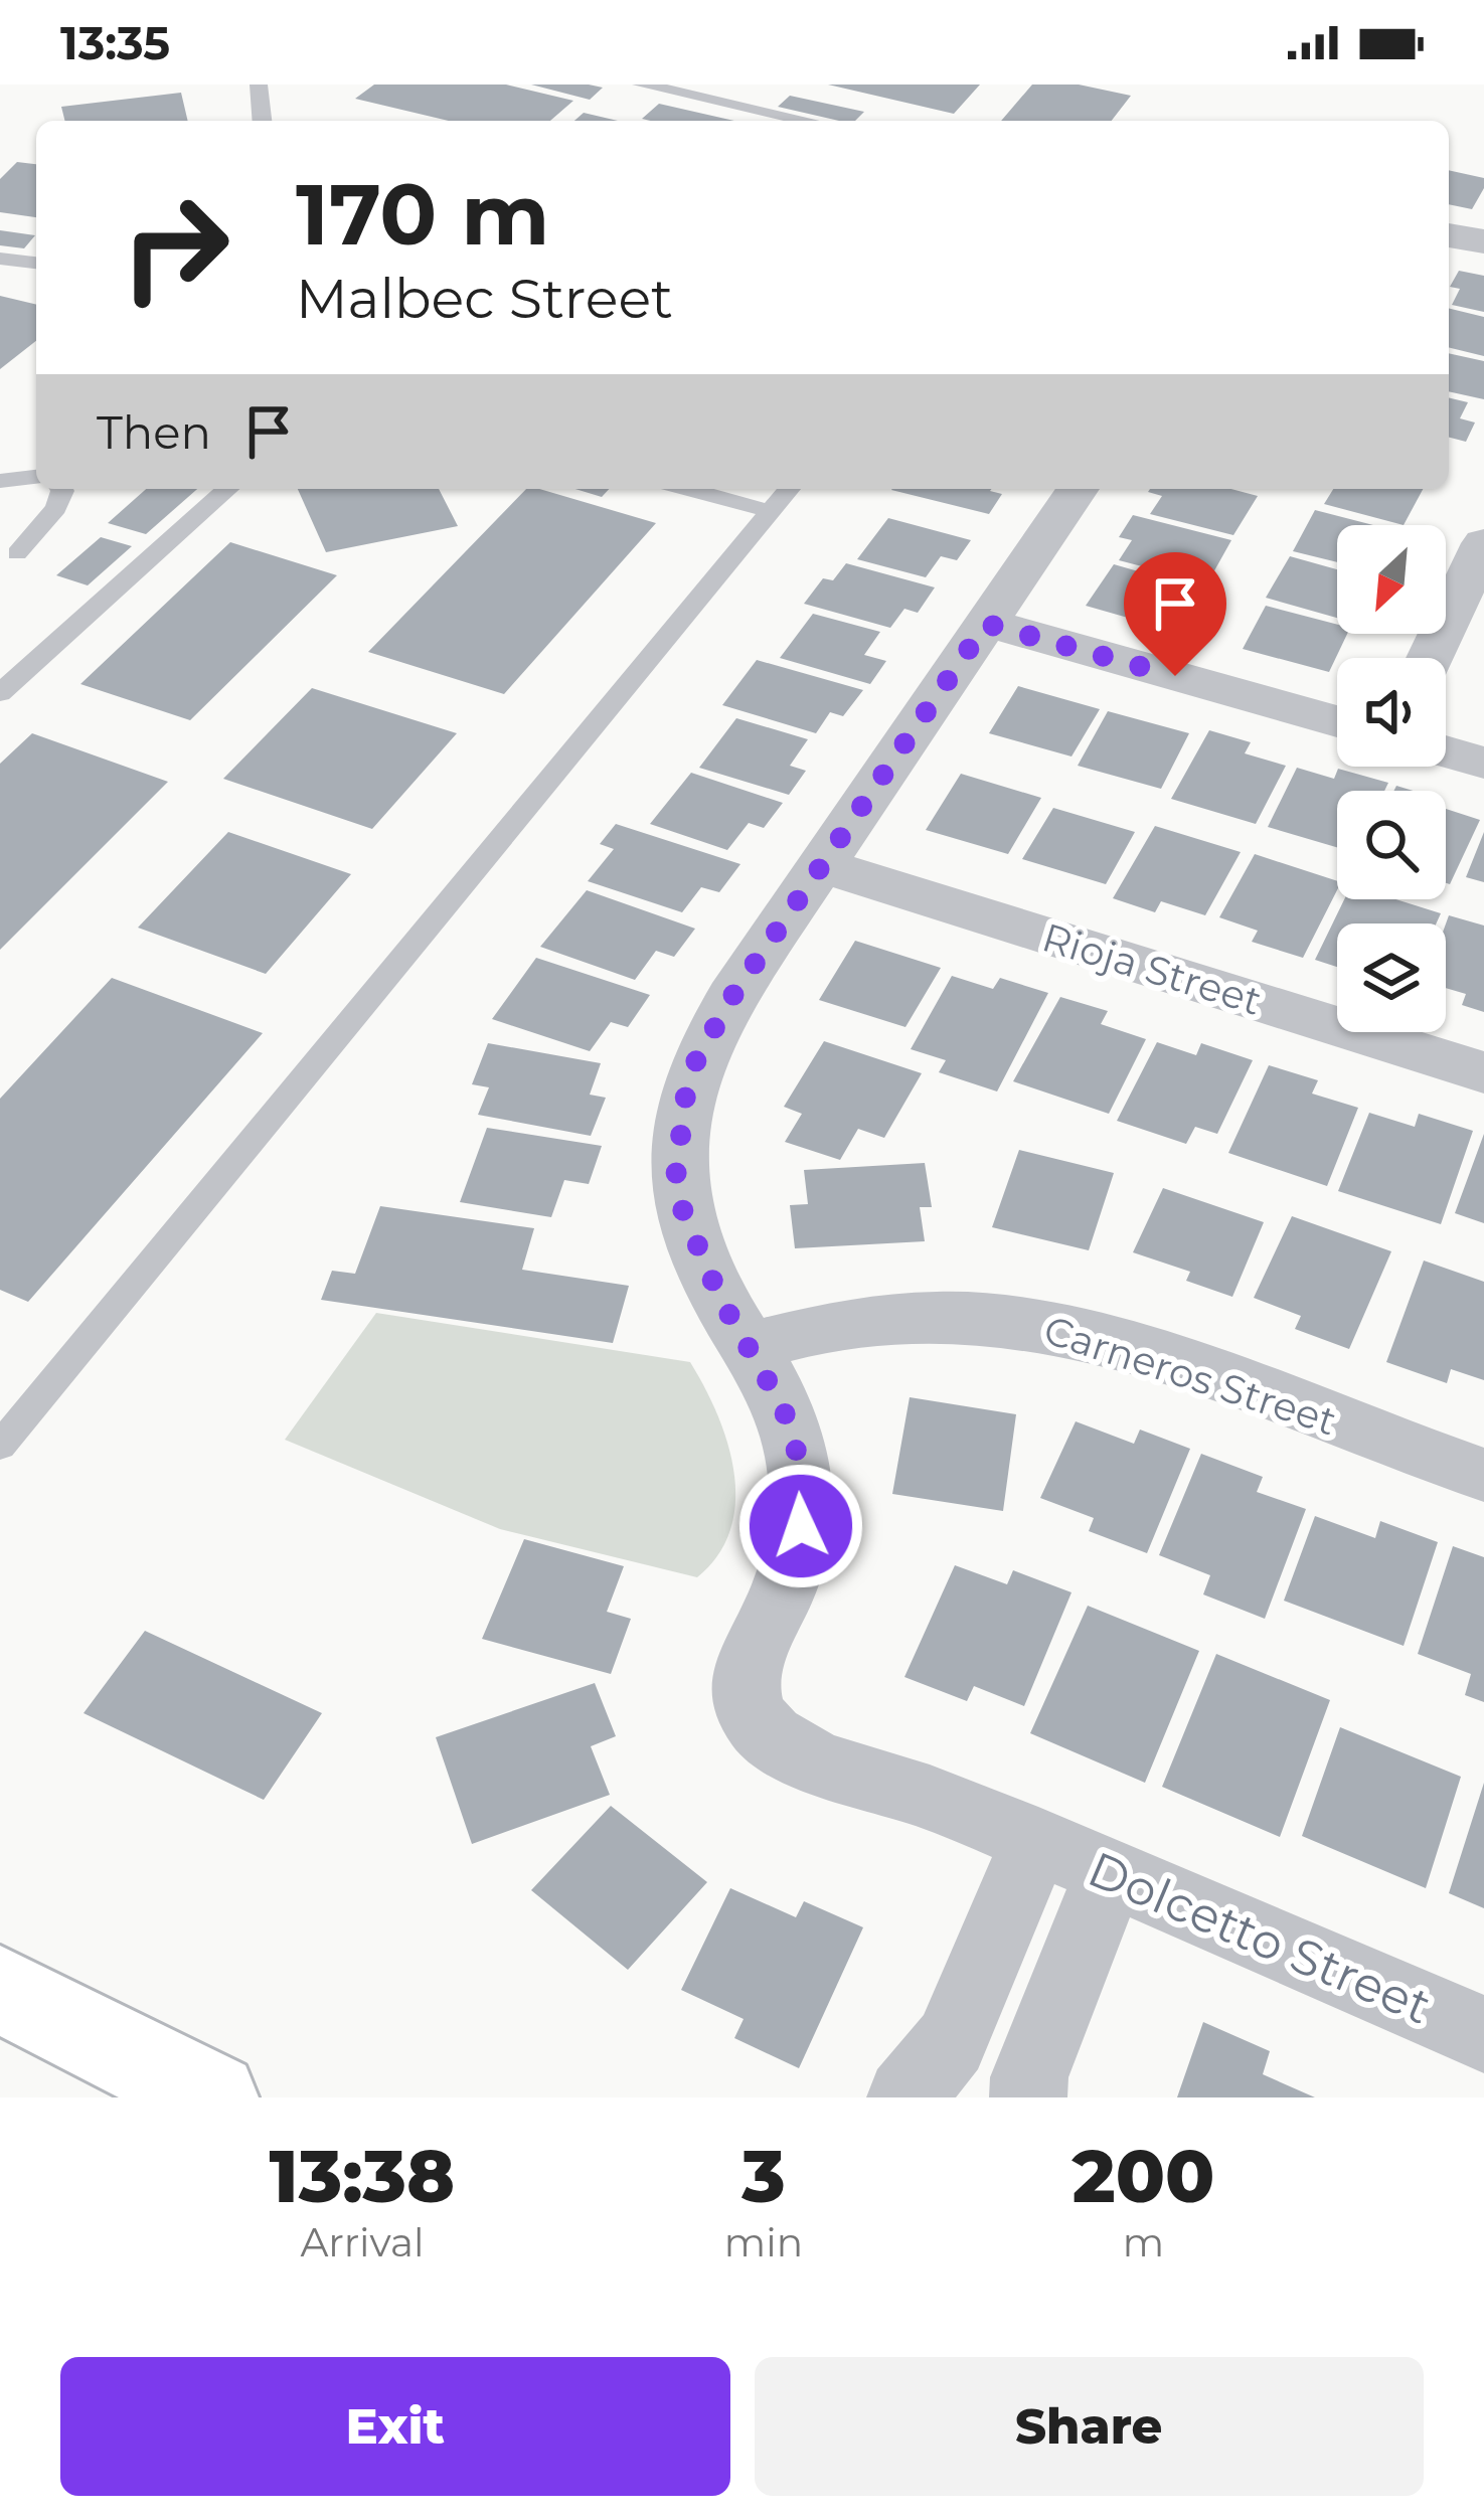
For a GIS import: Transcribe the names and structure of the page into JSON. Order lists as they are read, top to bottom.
{
  "streets": {
    "street": ["Rioja Street", "Carneros Street", "Dolcetto Street"]
  },
  "crossings": [
    ["Rioja Street", "Dolcetto Street"],
    ["Carneros Street", "Dolcetto Street"]
  ],
  "north": "bottom left",
  "page": {
    "status": "13:35",
    "turn": ["170 m", "Malbec Street"],
    "then": "Then",
    "eta": [
      "13:38",
      "Arrival",
      "3",
      "min",
      "200",
      "m"
    ],
    "buttons": ["Exit", "Share"]
  }
}
